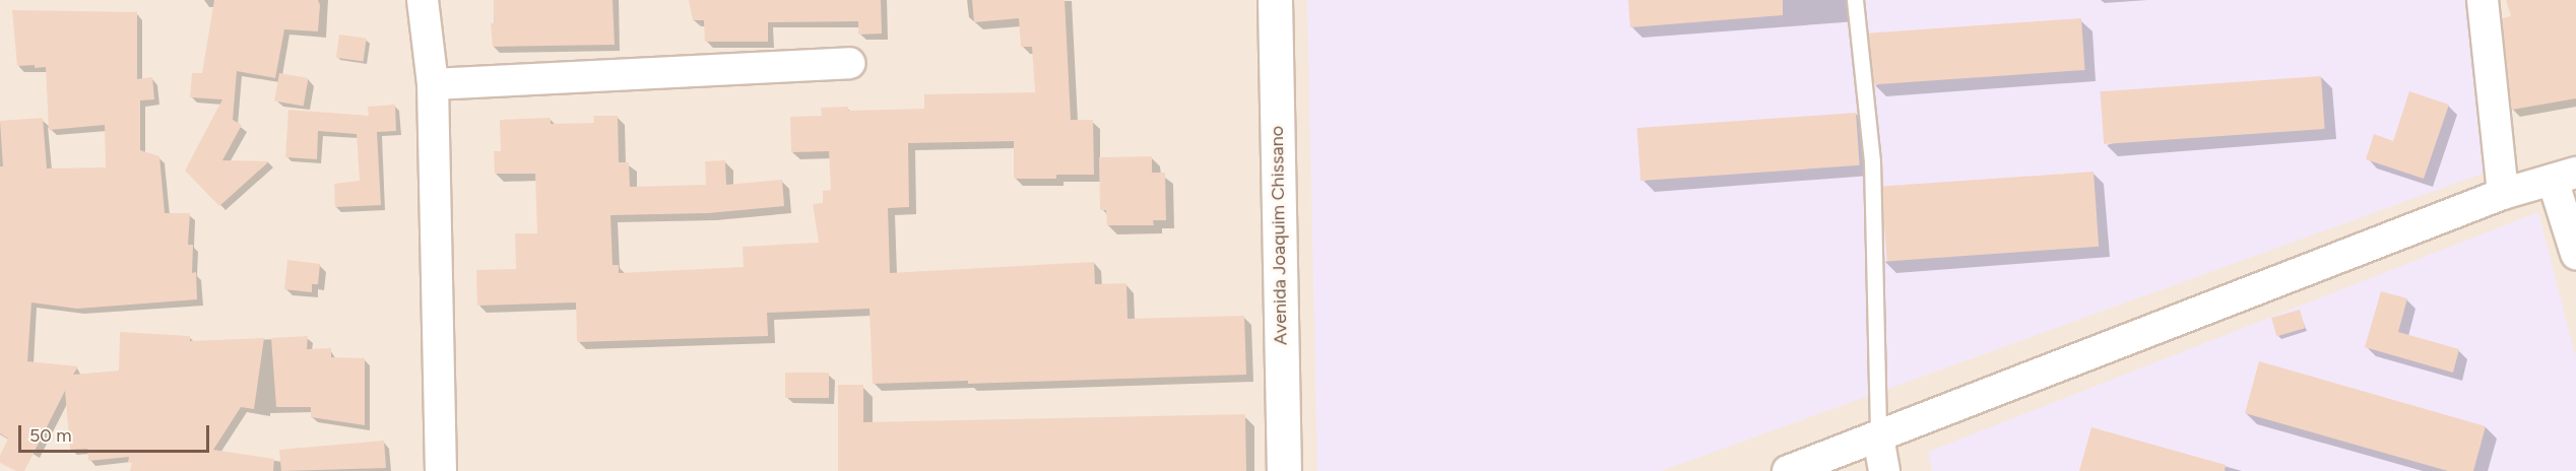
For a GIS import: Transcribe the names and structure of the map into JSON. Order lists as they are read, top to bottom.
{
  "streets": {
    "street": ["Avenida Joaquim Chissano"]
  },
  "scale_bar": "50 m"
}
